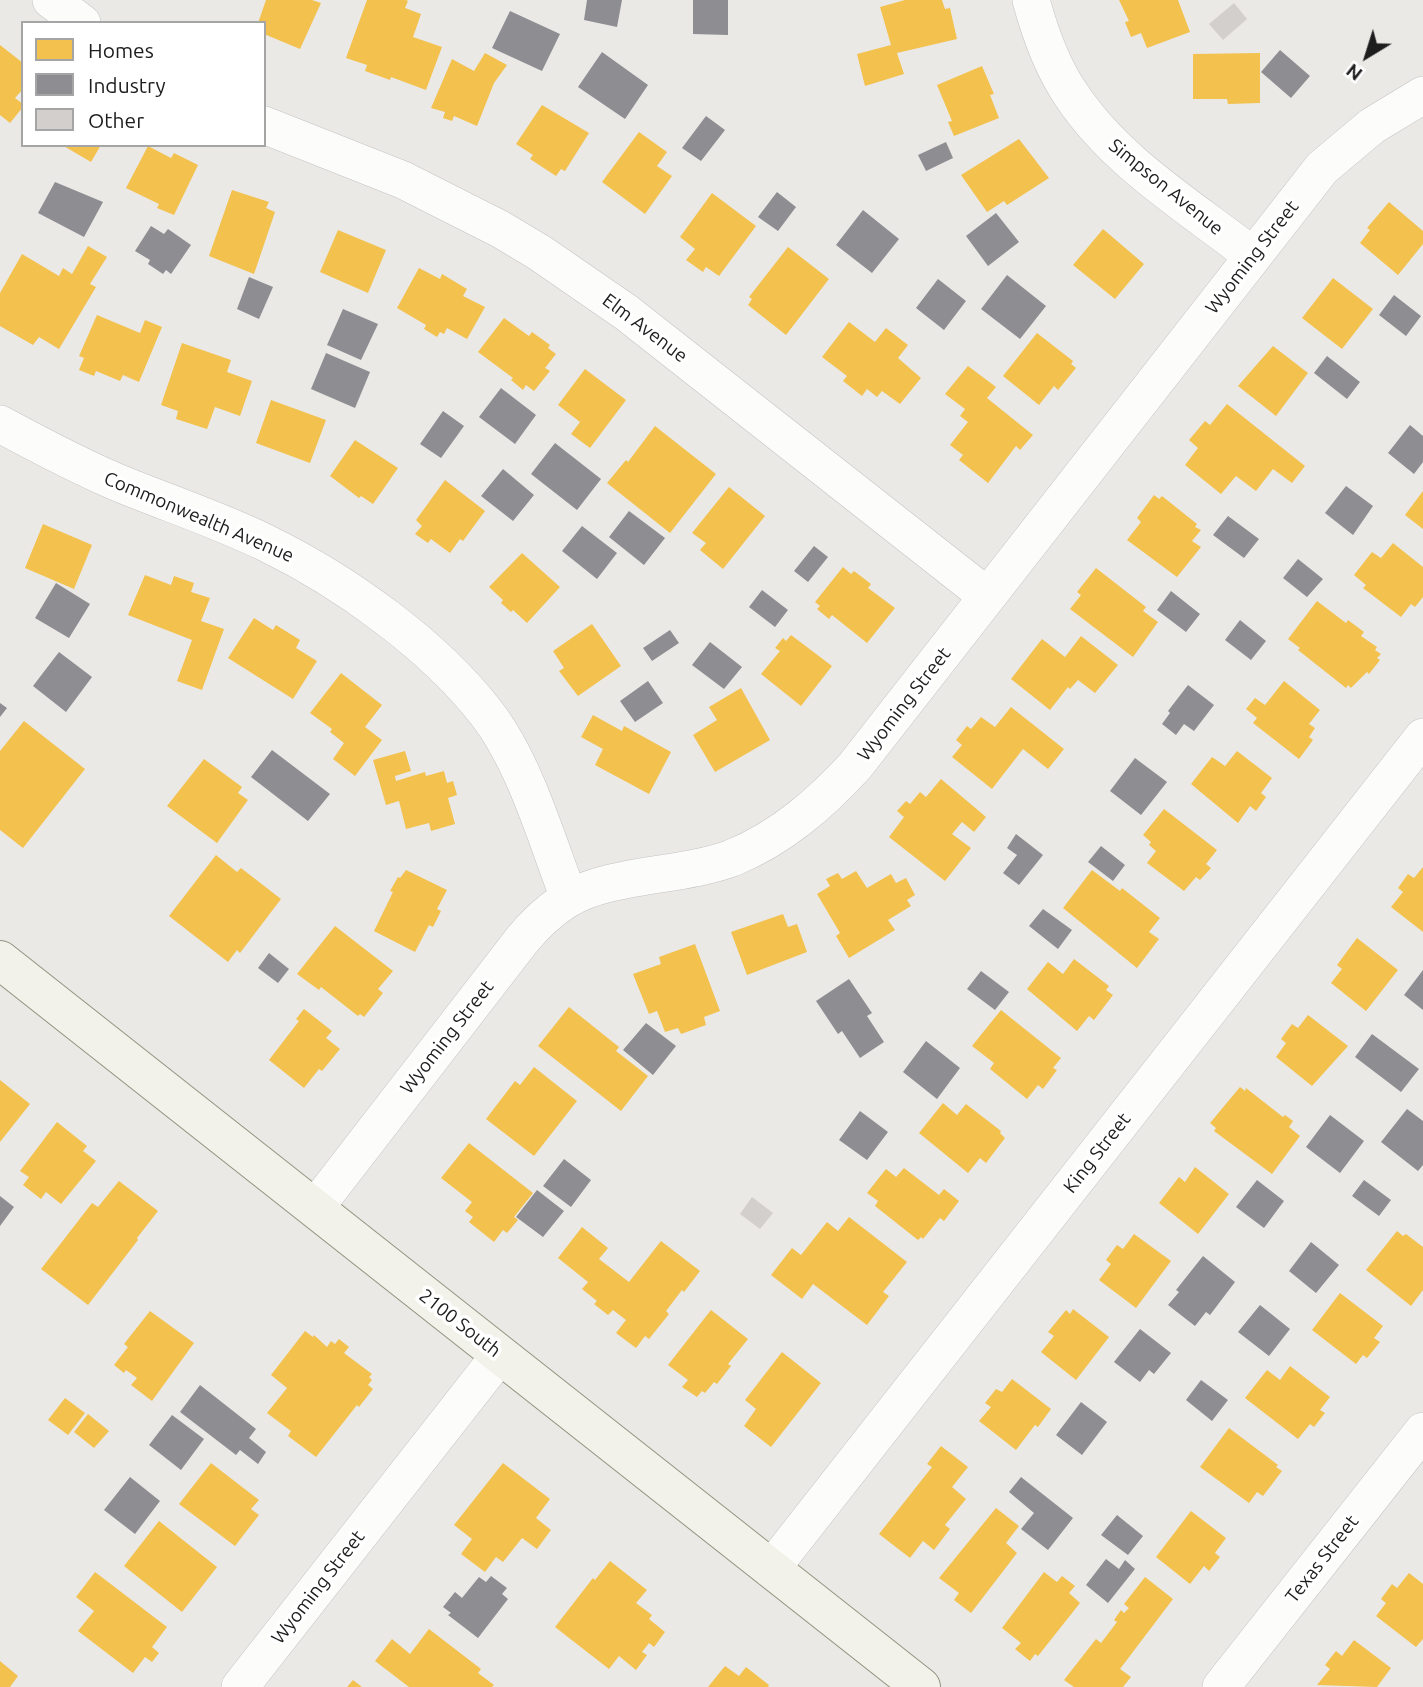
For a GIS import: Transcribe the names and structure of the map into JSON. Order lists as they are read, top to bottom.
{
  "streets": {
    "street": [
      "Simpson Avenue",
      "Wyoming Street",
      "Elm Avenue",
      "Commonwealth Avenue",
      "King Street",
      "2100 South",
      "Texas Street"
    ]
  },
  "crossings": [
    ["Simpson Avenue", "Wyoming Street"],
    ["Wyoming Street", "Elm Avenue"],
    ["Wyoming Street", "Commonwealth Avenue"],
    ["Wyoming Street", "2100 South"],
    ["King Street", "2100 South"]
  ],
  "legend": ["Homes", "Industry", "Other"],
  "north": "bottom left"
}
